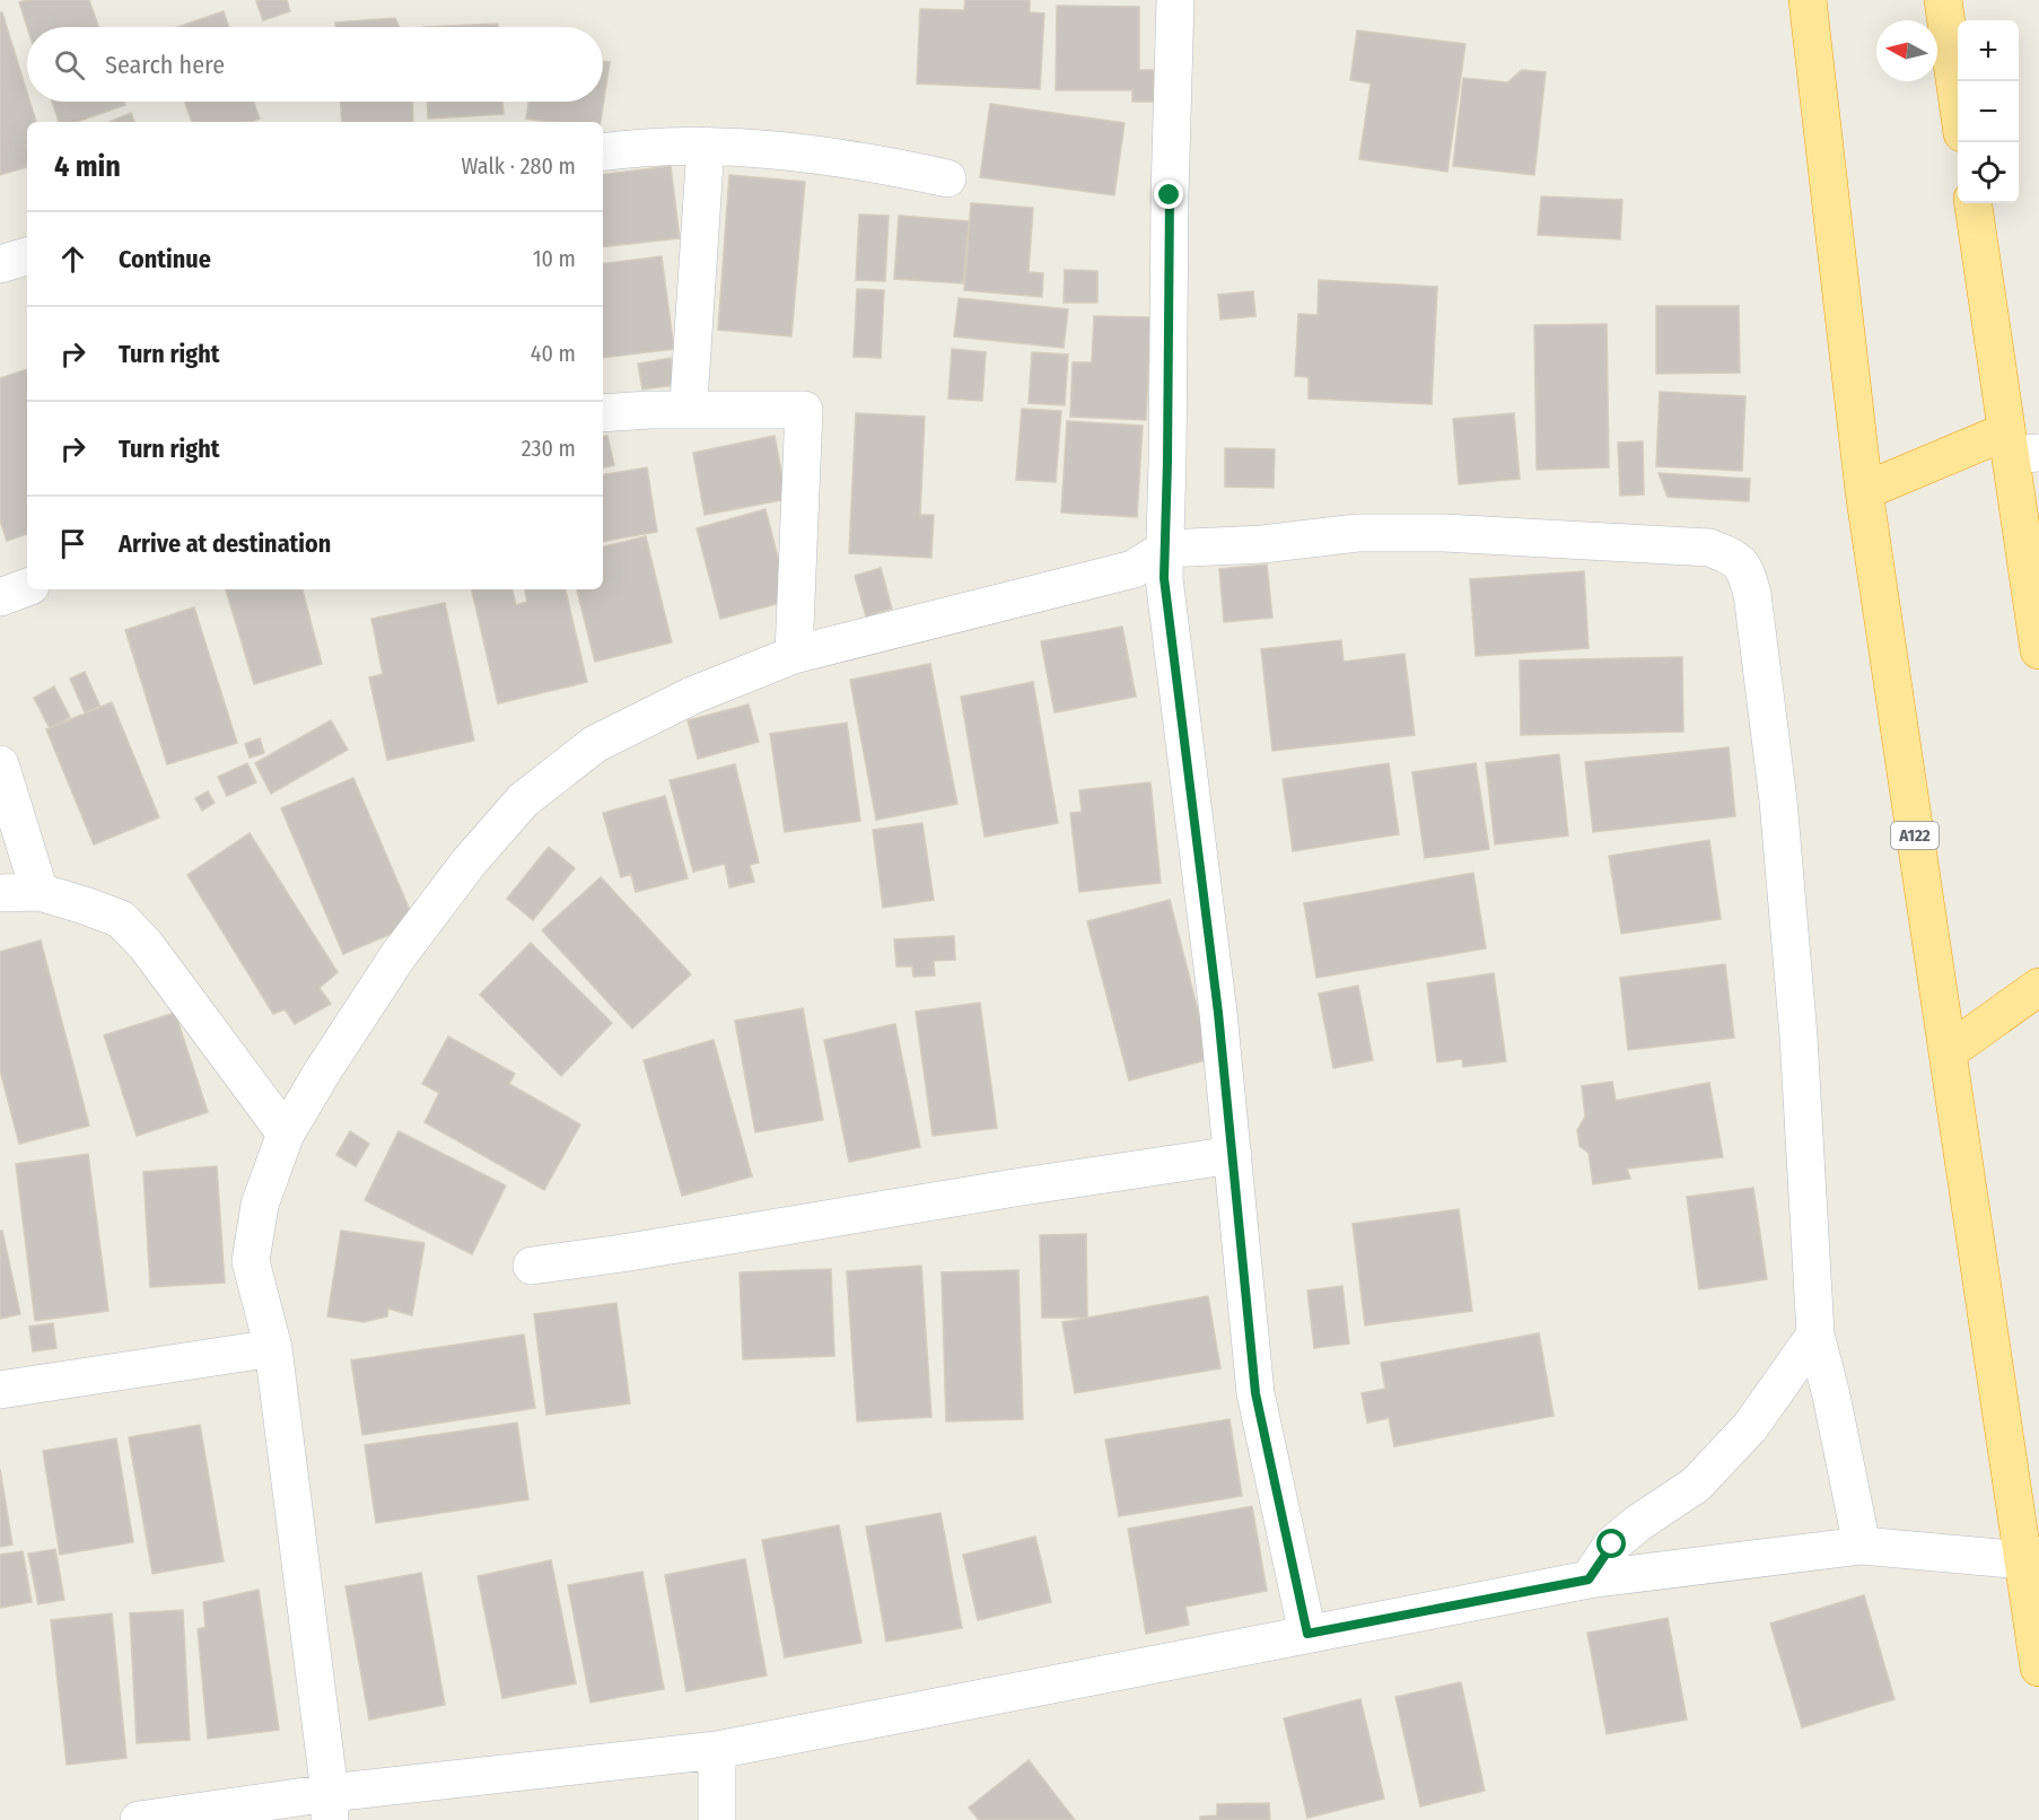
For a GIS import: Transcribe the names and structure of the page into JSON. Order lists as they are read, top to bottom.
{
  "streets": {
    "highway": ["A122"]
  },
  "north": "left",
  "page": {
    "map_buttons": ["+", "−"],
    "search": "Search here",
    "heading": ["4 min", "Walk · 280 m"],
    "list": [
      ["Continue", "10 m"],
      ["Turn right", "40 m"],
      ["Turn right", "230 m"],
      "Arrive at destination"
    ]
  }
}
